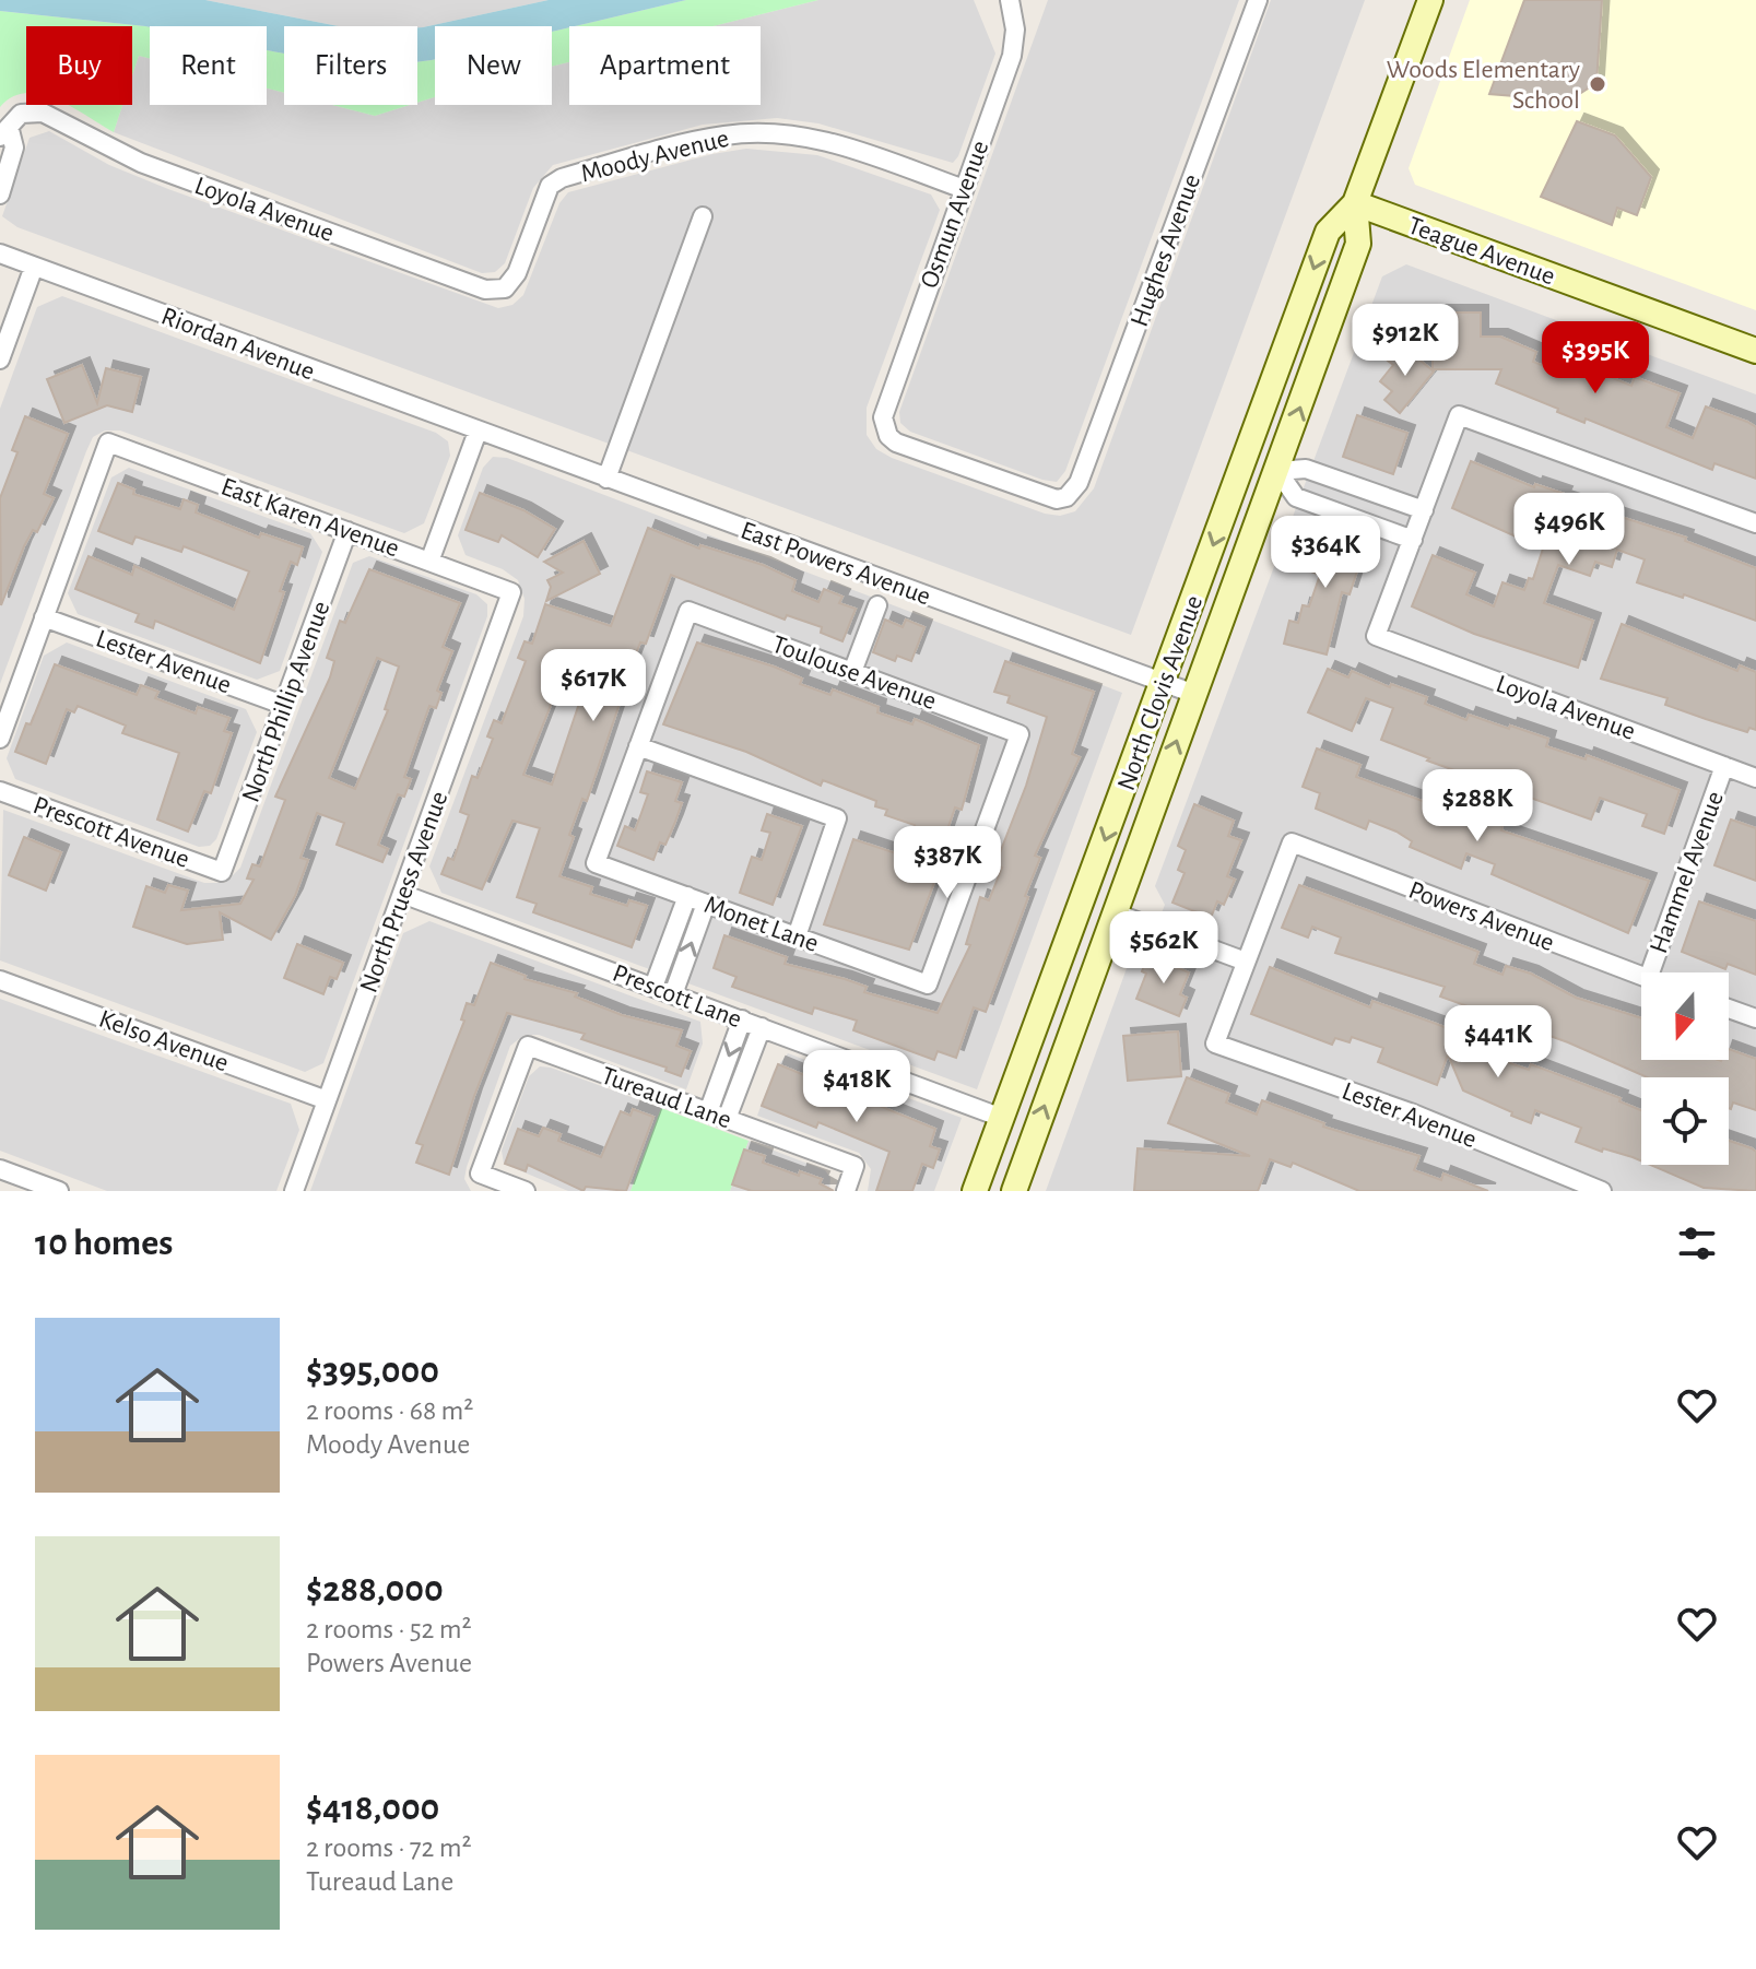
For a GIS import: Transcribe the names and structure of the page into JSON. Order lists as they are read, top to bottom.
{
  "streets": {
    "main road": ["Teague Avenue", "North Clovis Avenue"],
    "street": [
      "Moody Avenue",
      "Loyola Avenue",
      "Osmun Avenue",
      "Hughes Avenue",
      "Riordan Avenue",
      "East Karen Avenue",
      "East Powers Avenue",
      "Lester Avenue",
      "Toulouse Avenue",
      "North Phillip Avenue",
      "Prescott Avenue",
      "Hammel Avenue",
      "North Pruess Avenue",
      "Powers Avenue",
      "Monet Lane",
      "Prescott Lane",
      "Kelso Avenue",
      "Tureaud Lane"
    ]
  },
  "crossings": [
    ["Moody Avenue", "Loyola Avenue"],
    ["Moody Avenue", "Osmun Avenue"],
    ["Loyola Avenue", "Hammel Avenue"],
    ["Osmun Avenue", "Hughes Avenue"],
    ["Teague Avenue", "North Clovis Avenue"],
    ["Riordan Avenue", "East Powers Avenue"],
    ["East Karen Avenue", "Lester Avenue"],
    ["East Karen Avenue", "North Phillip Avenue"],
    ["East Karen Avenue", "North Pruess Avenue"],
    ["East Powers Avenue", "North Clovis Avenue"],
    ["Lester Avenue", "North Phillip Avenue"],
    ["Lester Avenue", "Powers Avenue"],
    ["Toulouse Avenue", "Monet Lane"],
    ["North Clovis Avenue", "Prescott Lane"],
    ["North Phillip Avenue", "Prescott Avenue"],
    ["North Pruess Avenue", "Prescott Lane"],
    ["North Pruess Avenue", "Kelso Avenue"]
  ],
  "places": ["Woods Elementary School"],
  "north": "bottom",
  "page": {
    "chip": [
      "Buy",
      "Rent",
      "Filters",
      "New",
      "Apartment"
    ],
    "price": [
      "$912K",
      "$395K",
      "$496K",
      "$364K",
      "$617K",
      "$288K",
      "$387K",
      "$562K",
      "$441K",
      "$418K"
    ],
    "heading": "10 homes",
    "list": [
      {
        "name": "$395,000",
        "note": "2 rooms · 68 m² · Moody Avenue"
      },
      {
        "name": "$288,000",
        "note": "2 rooms · 52 m² · Powers Avenue"
      },
      {
        "name": "$418,000",
        "note": "2 rooms · 72 m² · Tureaud Lane"
      }
    ]
  }
}
